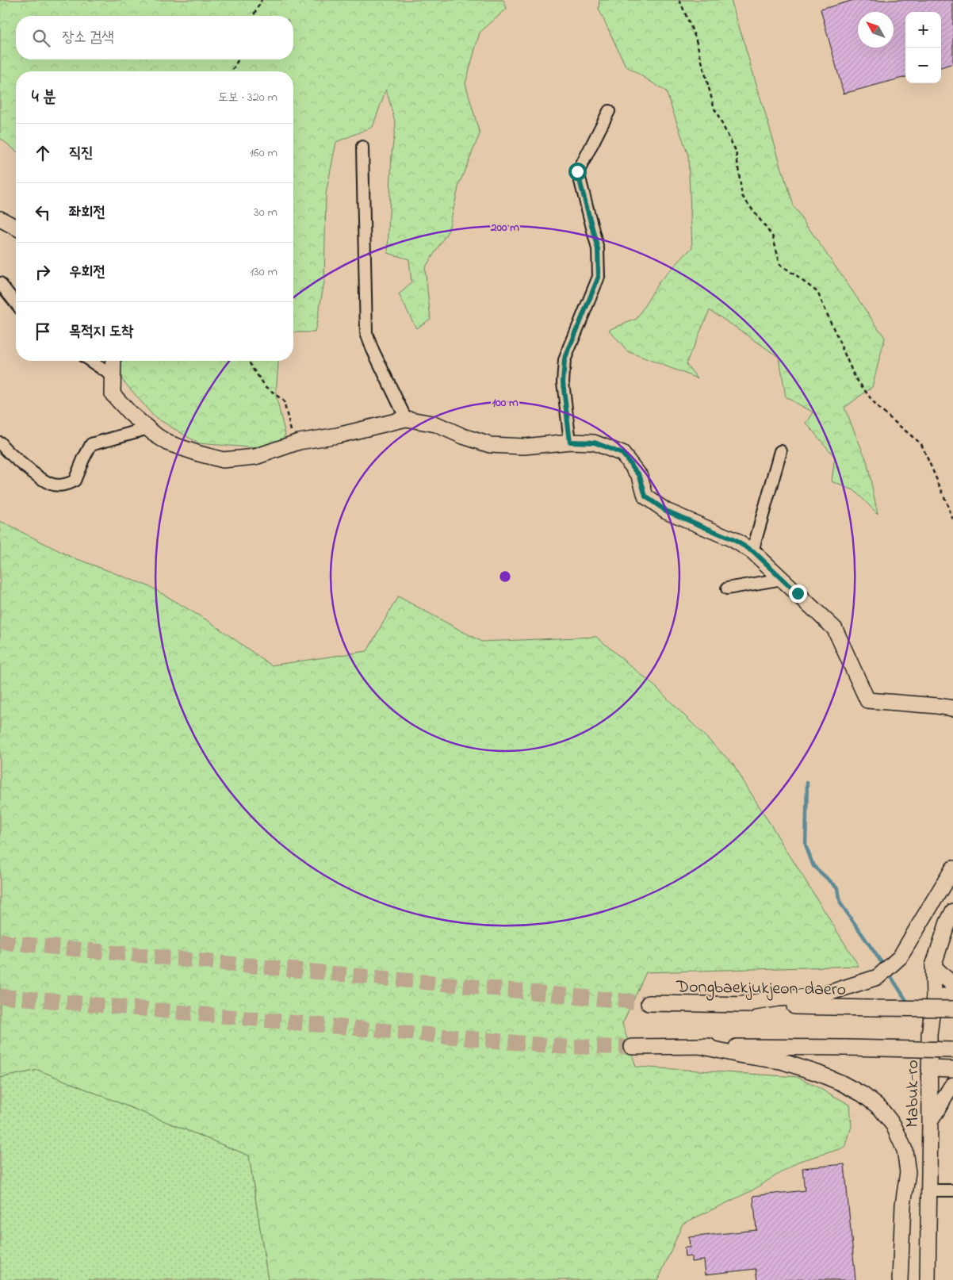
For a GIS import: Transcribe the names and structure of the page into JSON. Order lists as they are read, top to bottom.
{
  "streets": {
    "street": ["Dongbaekjukjeon-daero", "Mabuk-ro"]
  },
  "north": "top left",
  "page": {
    "map_buttons": ["+", "−"],
    "search": "장소 검색",
    "heading": ["4 분", "도보 · 320 m"],
    "list": [
      ["직진", "160 m"],
      ["좌회전", "30 m"],
      ["우회전", "130 m"],
      "목적지 도착"
    ]
  },
  "rings": ["200 m", "100 m"]
}
